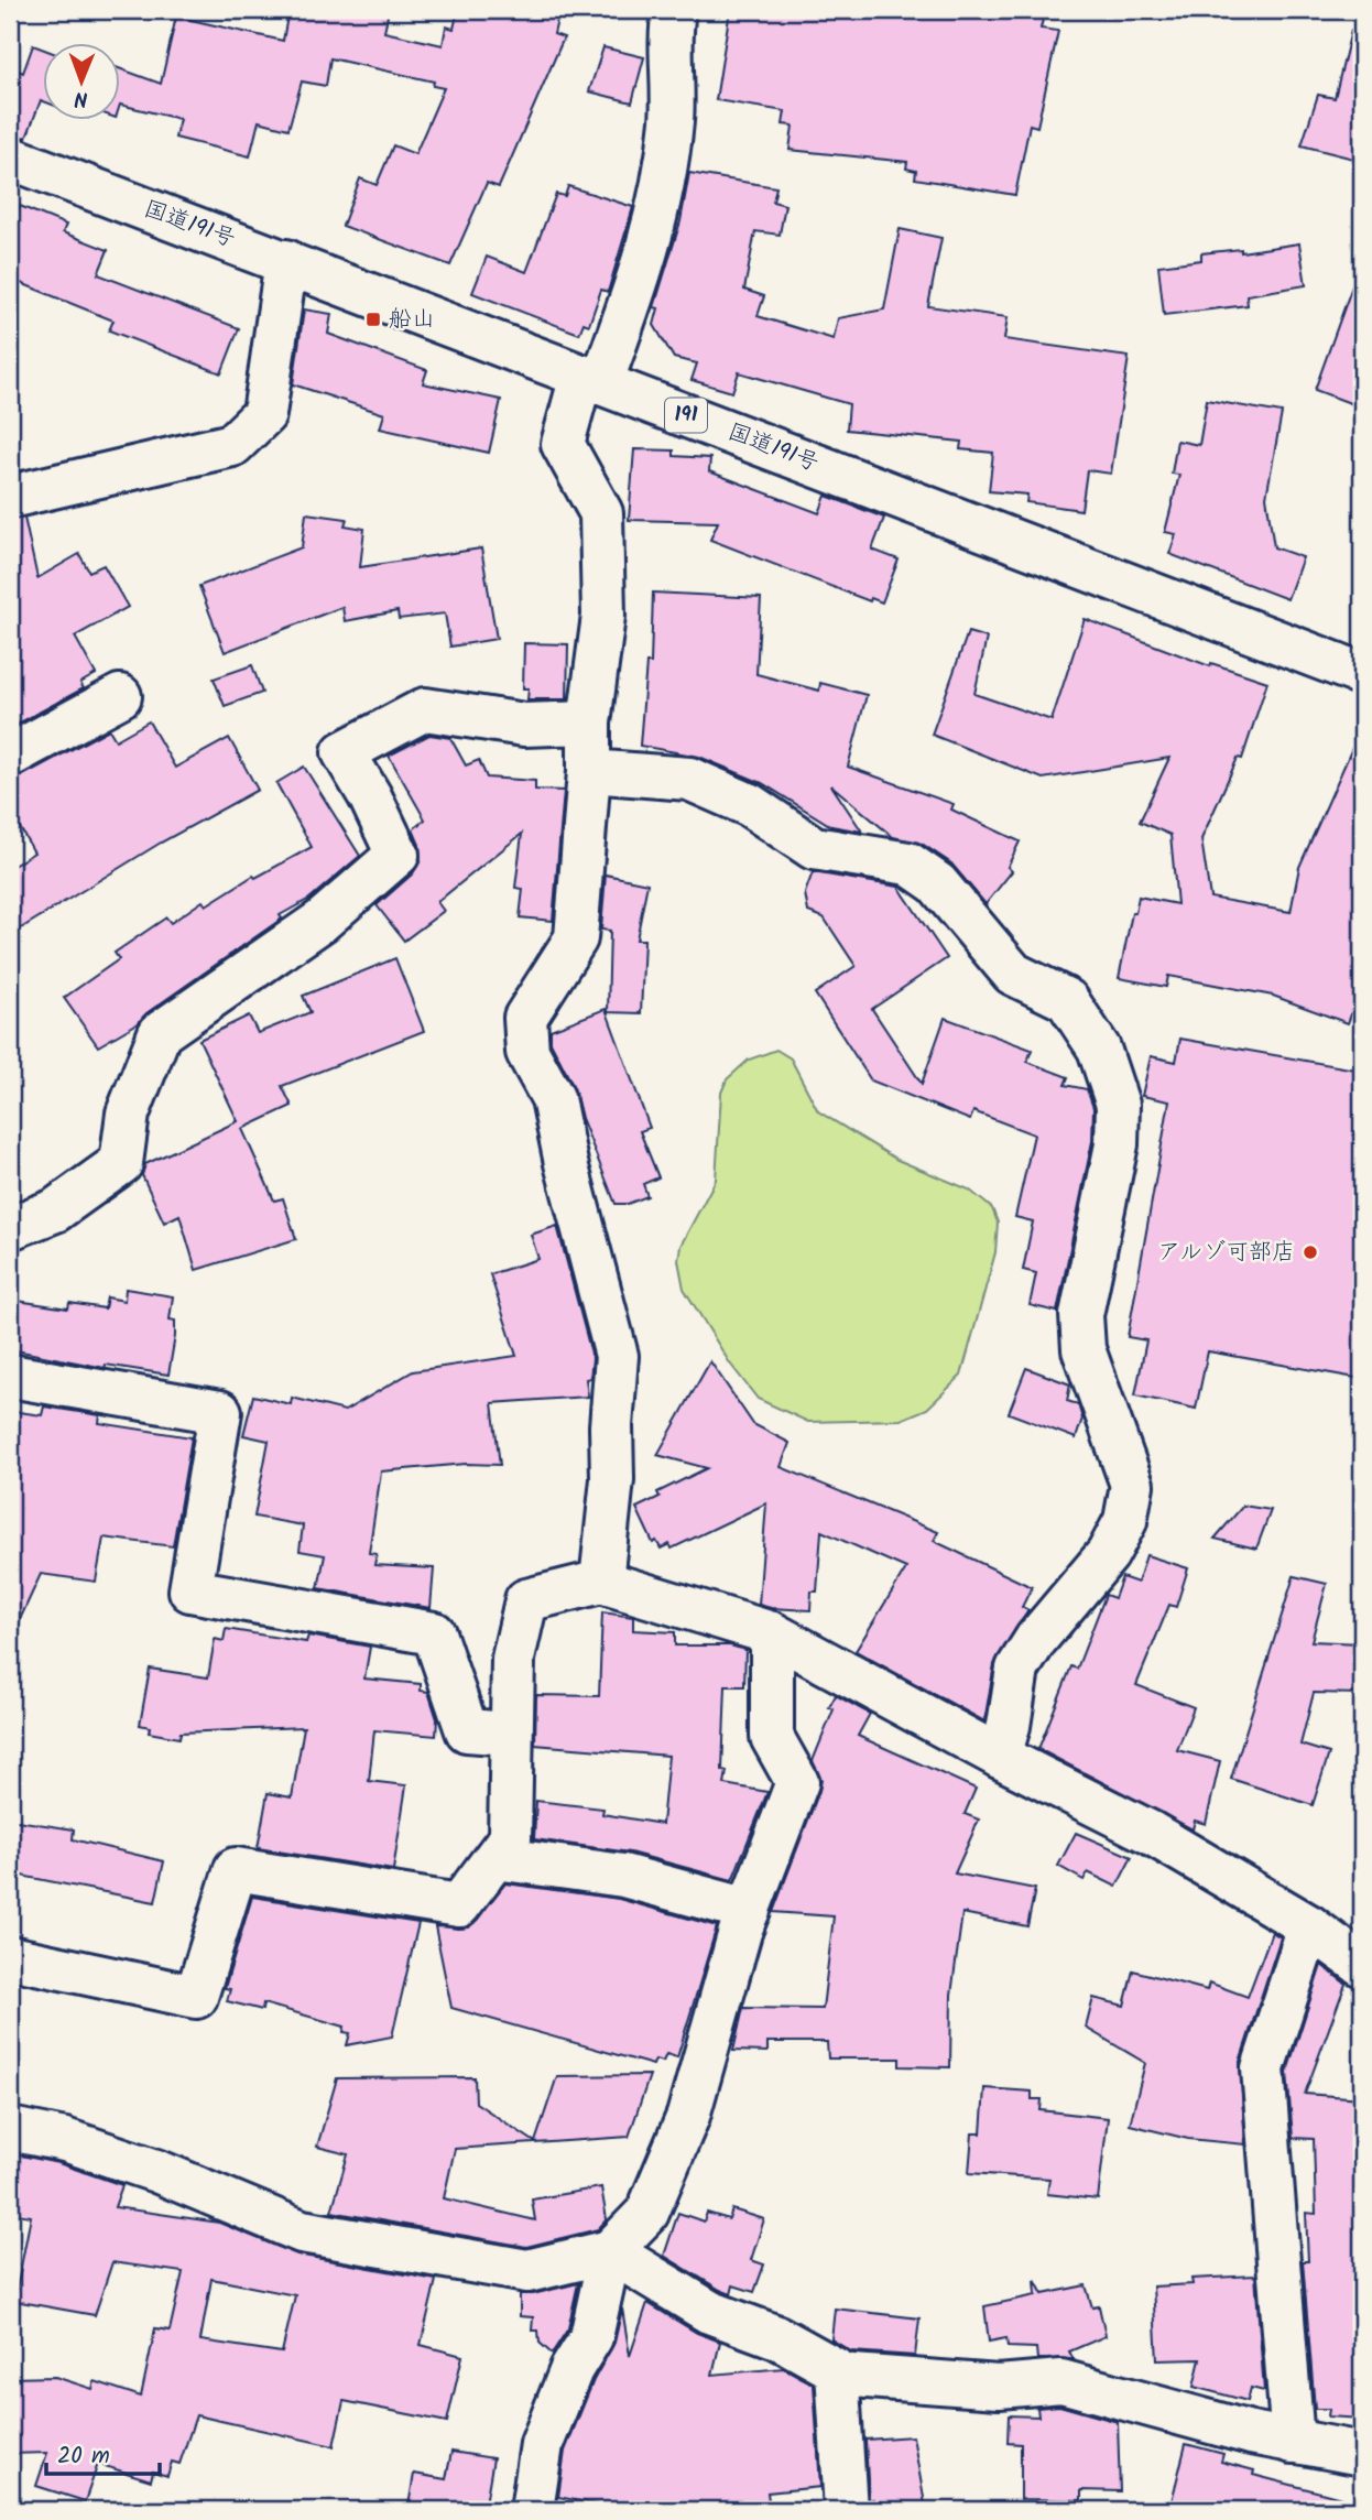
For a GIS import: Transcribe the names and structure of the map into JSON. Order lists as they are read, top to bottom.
{
  "streets": {
    "main road": ["国道191号", "191"]
  },
  "places": {
    "transit": ["船山"],
    "other": ["アルゾ可部店"]
  },
  "scale_bar": "20 m",
  "north": "bottom"
}
